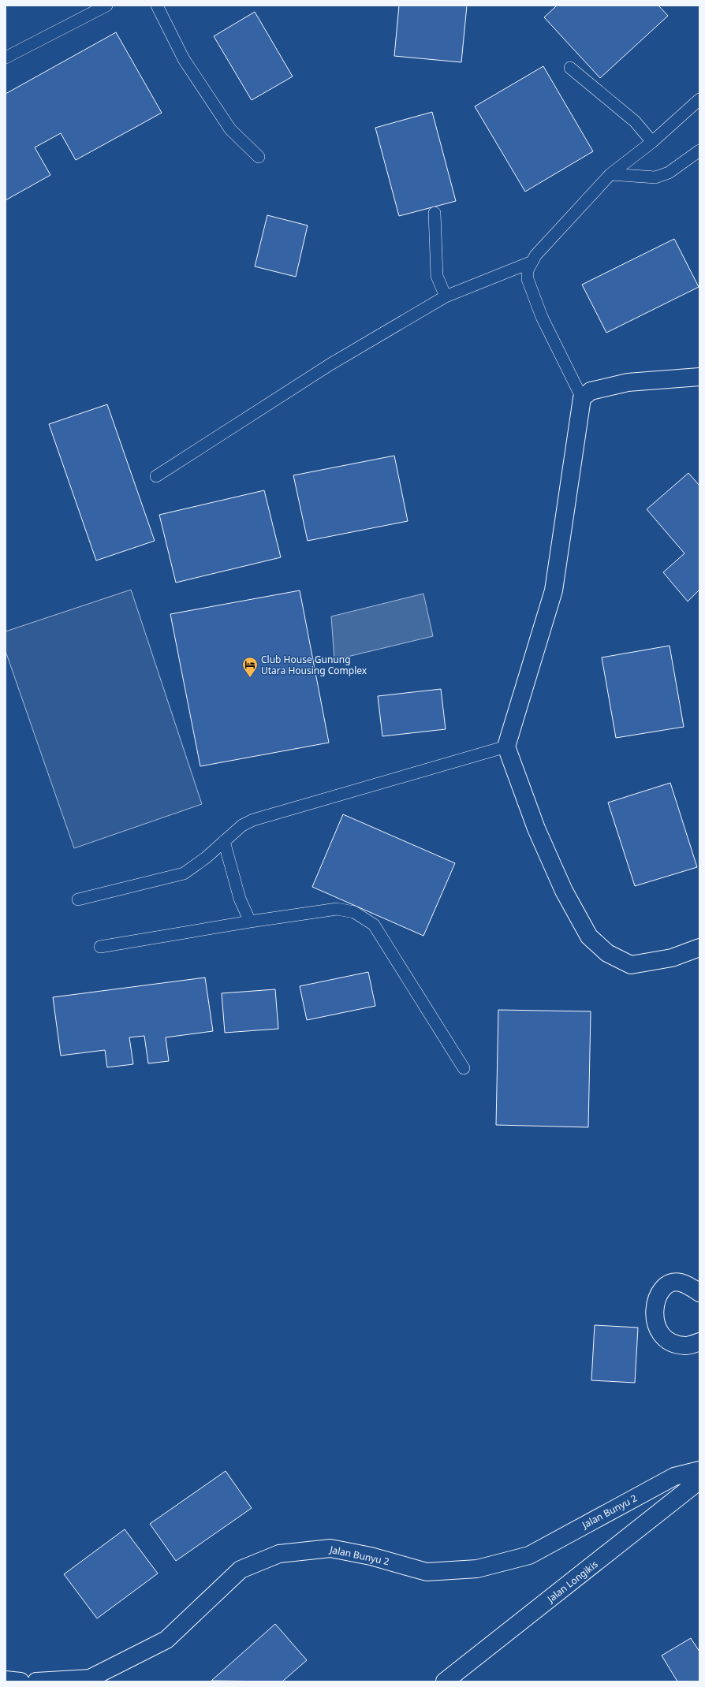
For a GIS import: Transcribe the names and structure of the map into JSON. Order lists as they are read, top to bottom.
{
  "streets": {
    "street": ["Jalan Bunyu 2", "Jalan Longikis"]
  },
  "places": {
    "hotel": ["Club House Gunung Utara Housing Complex"]
  }
}
